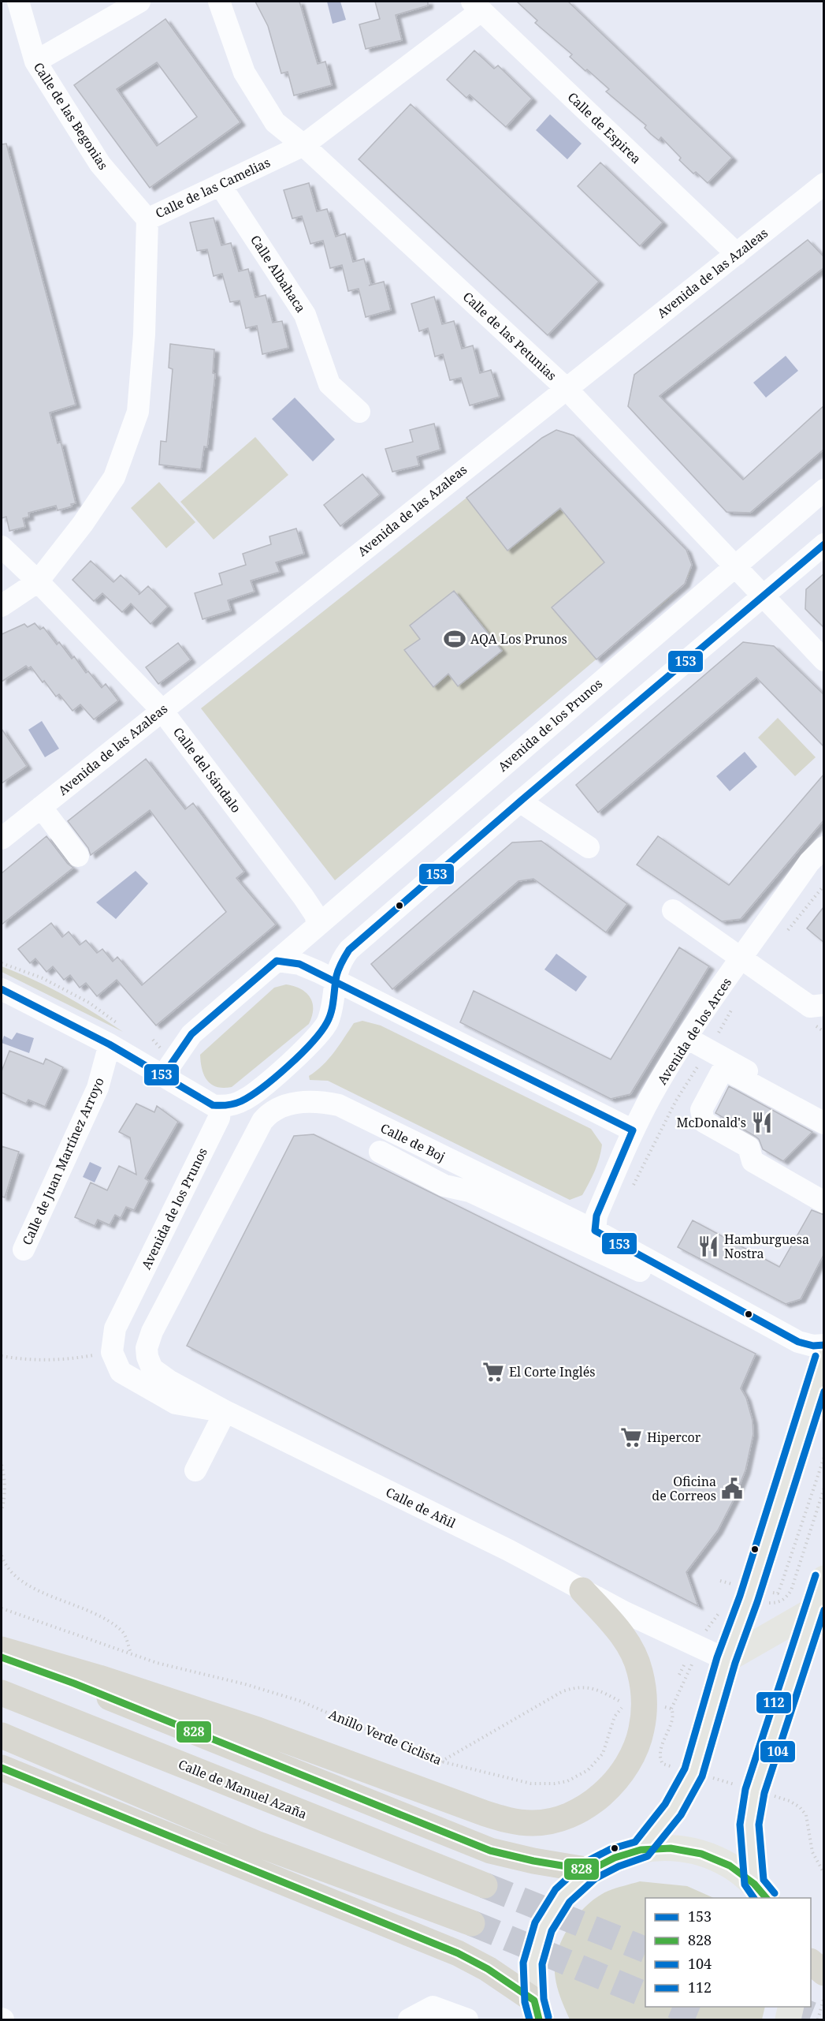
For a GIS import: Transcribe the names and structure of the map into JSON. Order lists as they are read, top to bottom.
{
  "streets": {
    "highway": ["Calle de Manuel Azaña"],
    "street": [
      "Calle de las Begonias",
      "Calle de Espirea",
      "Calle de las Camelias",
      "Avenida de las Azaleas",
      "Calle Albahaca",
      "Calle de las Petunias",
      "Avenida de los Prunos",
      "Calle del Sándalo",
      "Avenida de los Arces",
      "Calle de Boj",
      "Calle de Juan Martínez Arroyo",
      "Calle de Añil"
    ],
    "path": ["Anillo Verde Ciclista"]
  },
  "crossings": [
    ["Calle de las Begonias", "Calle de las Camelias"],
    ["Calle de Espirea", "Calle de las Camelias"],
    ["Calle de Espirea", "Avenida de las Azaleas"],
    ["Calle de las Camelias", "Calle Albahaca"],
    ["Calle de las Camelias", "Calle de las Petunias"],
    ["Calle de las Camelias", "Calle del Sándalo"],
    ["Avenida de las Azaleas", "Calle de las Petunias"],
    ["Avenida de las Azaleas", "Calle del Sándalo"],
    ["Calle de las Petunias", "Avenida de los Prunos"],
    ["Avenida de los Prunos", "Calle del Sándalo"],
    ["Avenida de los Arces", "Calle de Boj"],
    ["Calle de Boj", "Calle de Añil"]
  ],
  "places": {
    "sports": ["AQA Los Prunos"],
    "restaurant": ["McDonald's", "Hamburguesa Nostra"],
    "supermarket": ["El Corte Inglés", "Hipercor"],
    "public building": ["Oficina de Correos"]
  },
  "lines": [
    "transit line 153",
    "transit line 112",
    "transit line 104",
    "transit line 828"
  ],
  "legend": [
    "153",
    "828",
    "104",
    "112"
  ]
}
